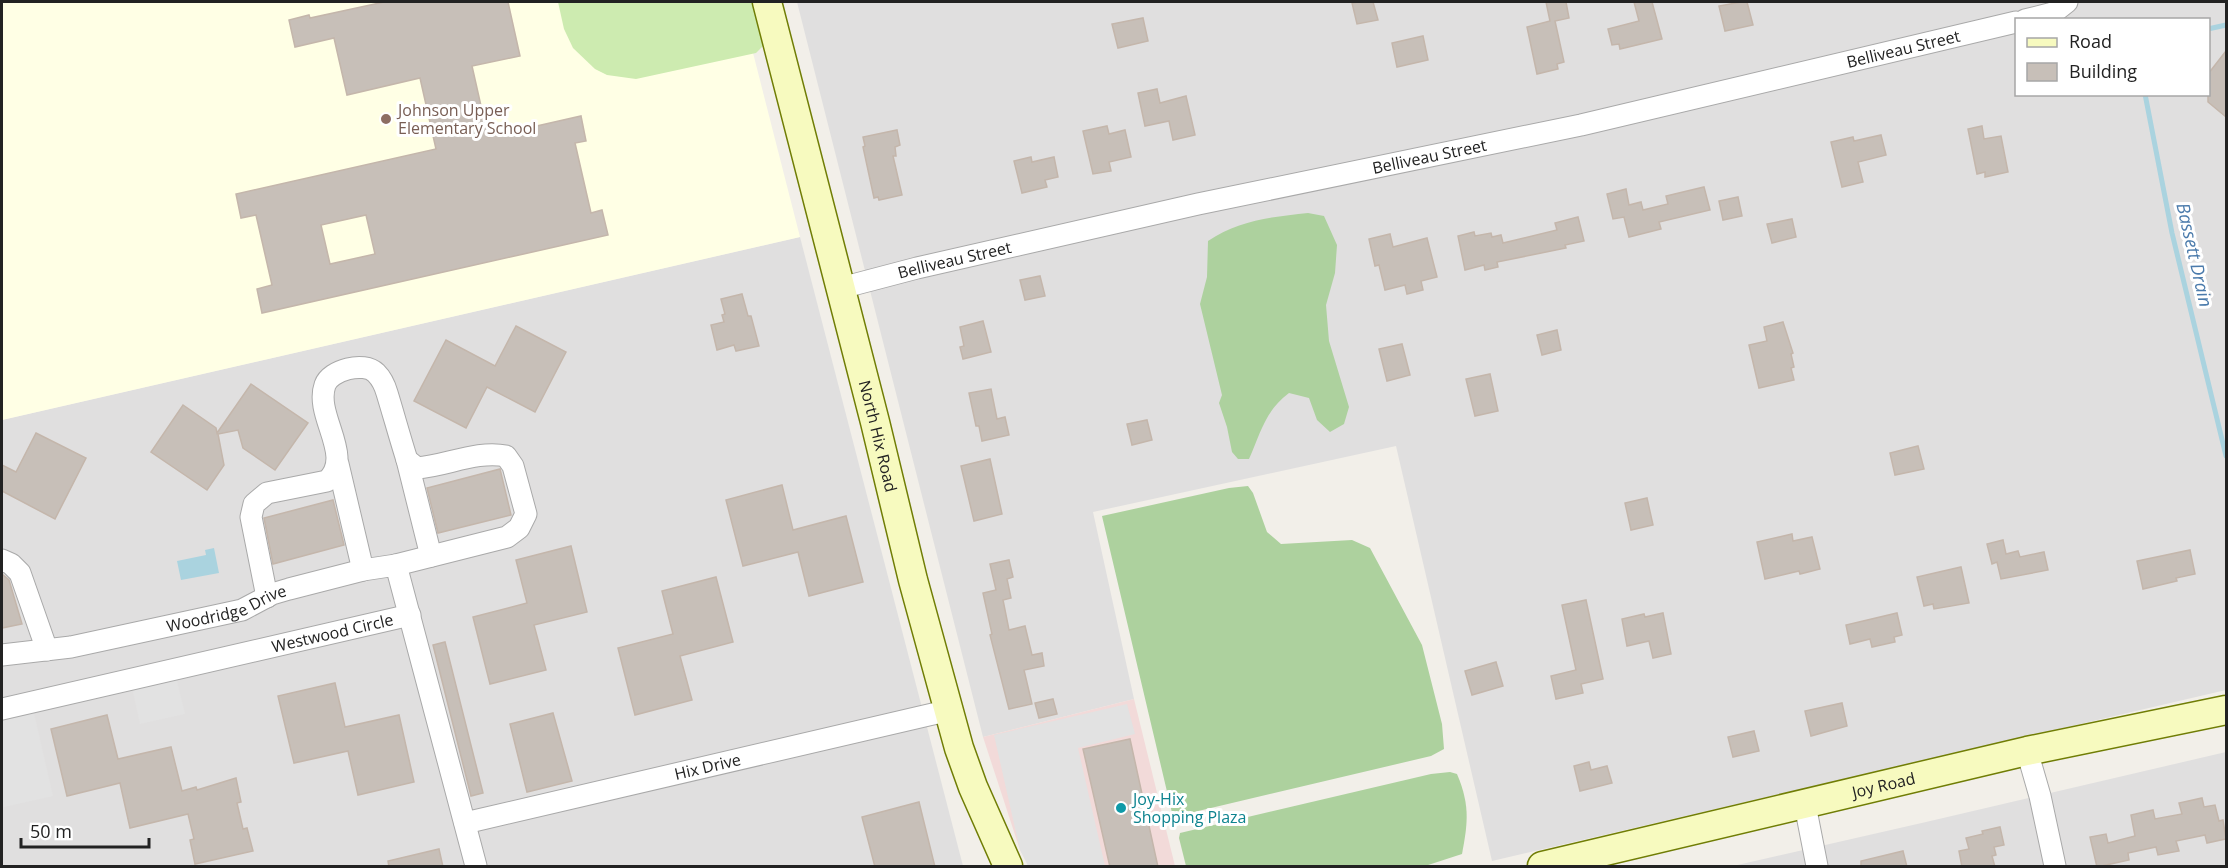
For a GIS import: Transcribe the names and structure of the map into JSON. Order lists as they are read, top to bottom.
{
  "streets": {
    "street": [
      "Belliveau Street",
      "North Hix Road",
      "Woodridge Drive",
      "Westwood Circle",
      "Hix Drive",
      "Joy Road"
    ]
  },
  "crossings": [
    ["Belliveau Street", "North Hix Road"],
    ["North Hix Road", "Hix Drive"],
    ["Westwood Circle", "Hix Drive"]
  ],
  "water": ["Bassett Drain"],
  "places": ["Johnson Upper Elementary School", "Joy-Hix Shopping Plaza"],
  "legend": ["Road", "Building"],
  "scale_bar": "50 m"
}
